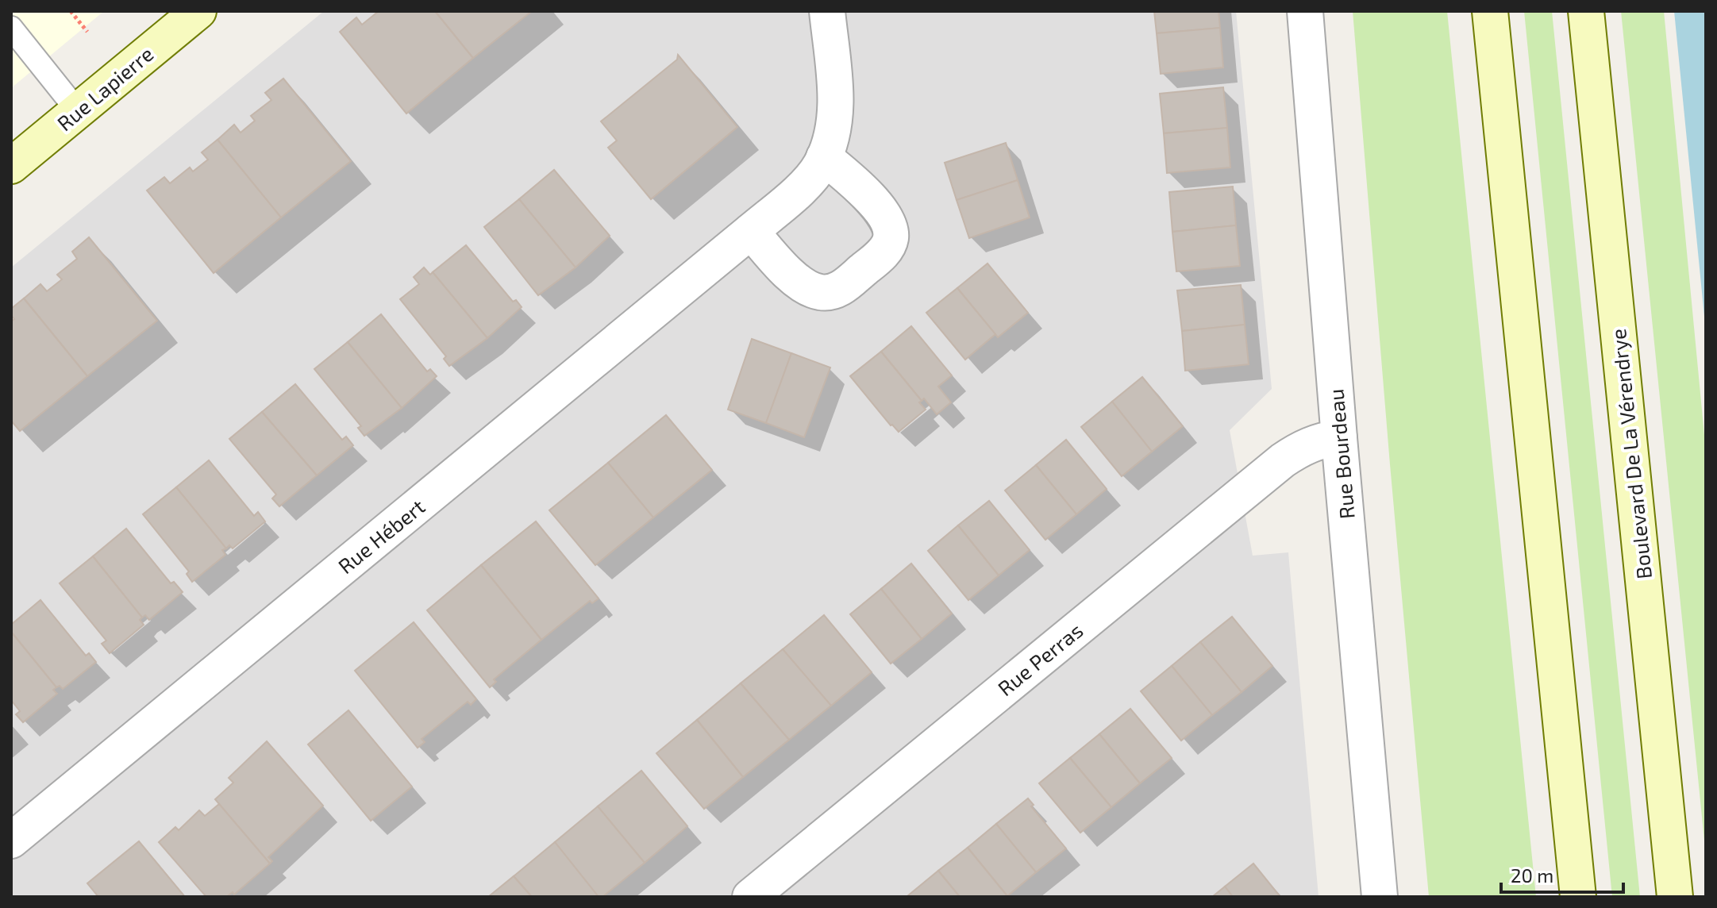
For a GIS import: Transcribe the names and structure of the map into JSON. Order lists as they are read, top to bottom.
{
  "streets": {
    "main road": ["Rue Lapierre", "Boulevard De La Vérendrye"],
    "street": ["Rue Bourdeau", "Rue Hébert", "Rue Perras"]
  },
  "crossings": [
    ["Rue Bourdeau", "Rue Perras"]
  ],
  "scale_bar": "20 m"
}
